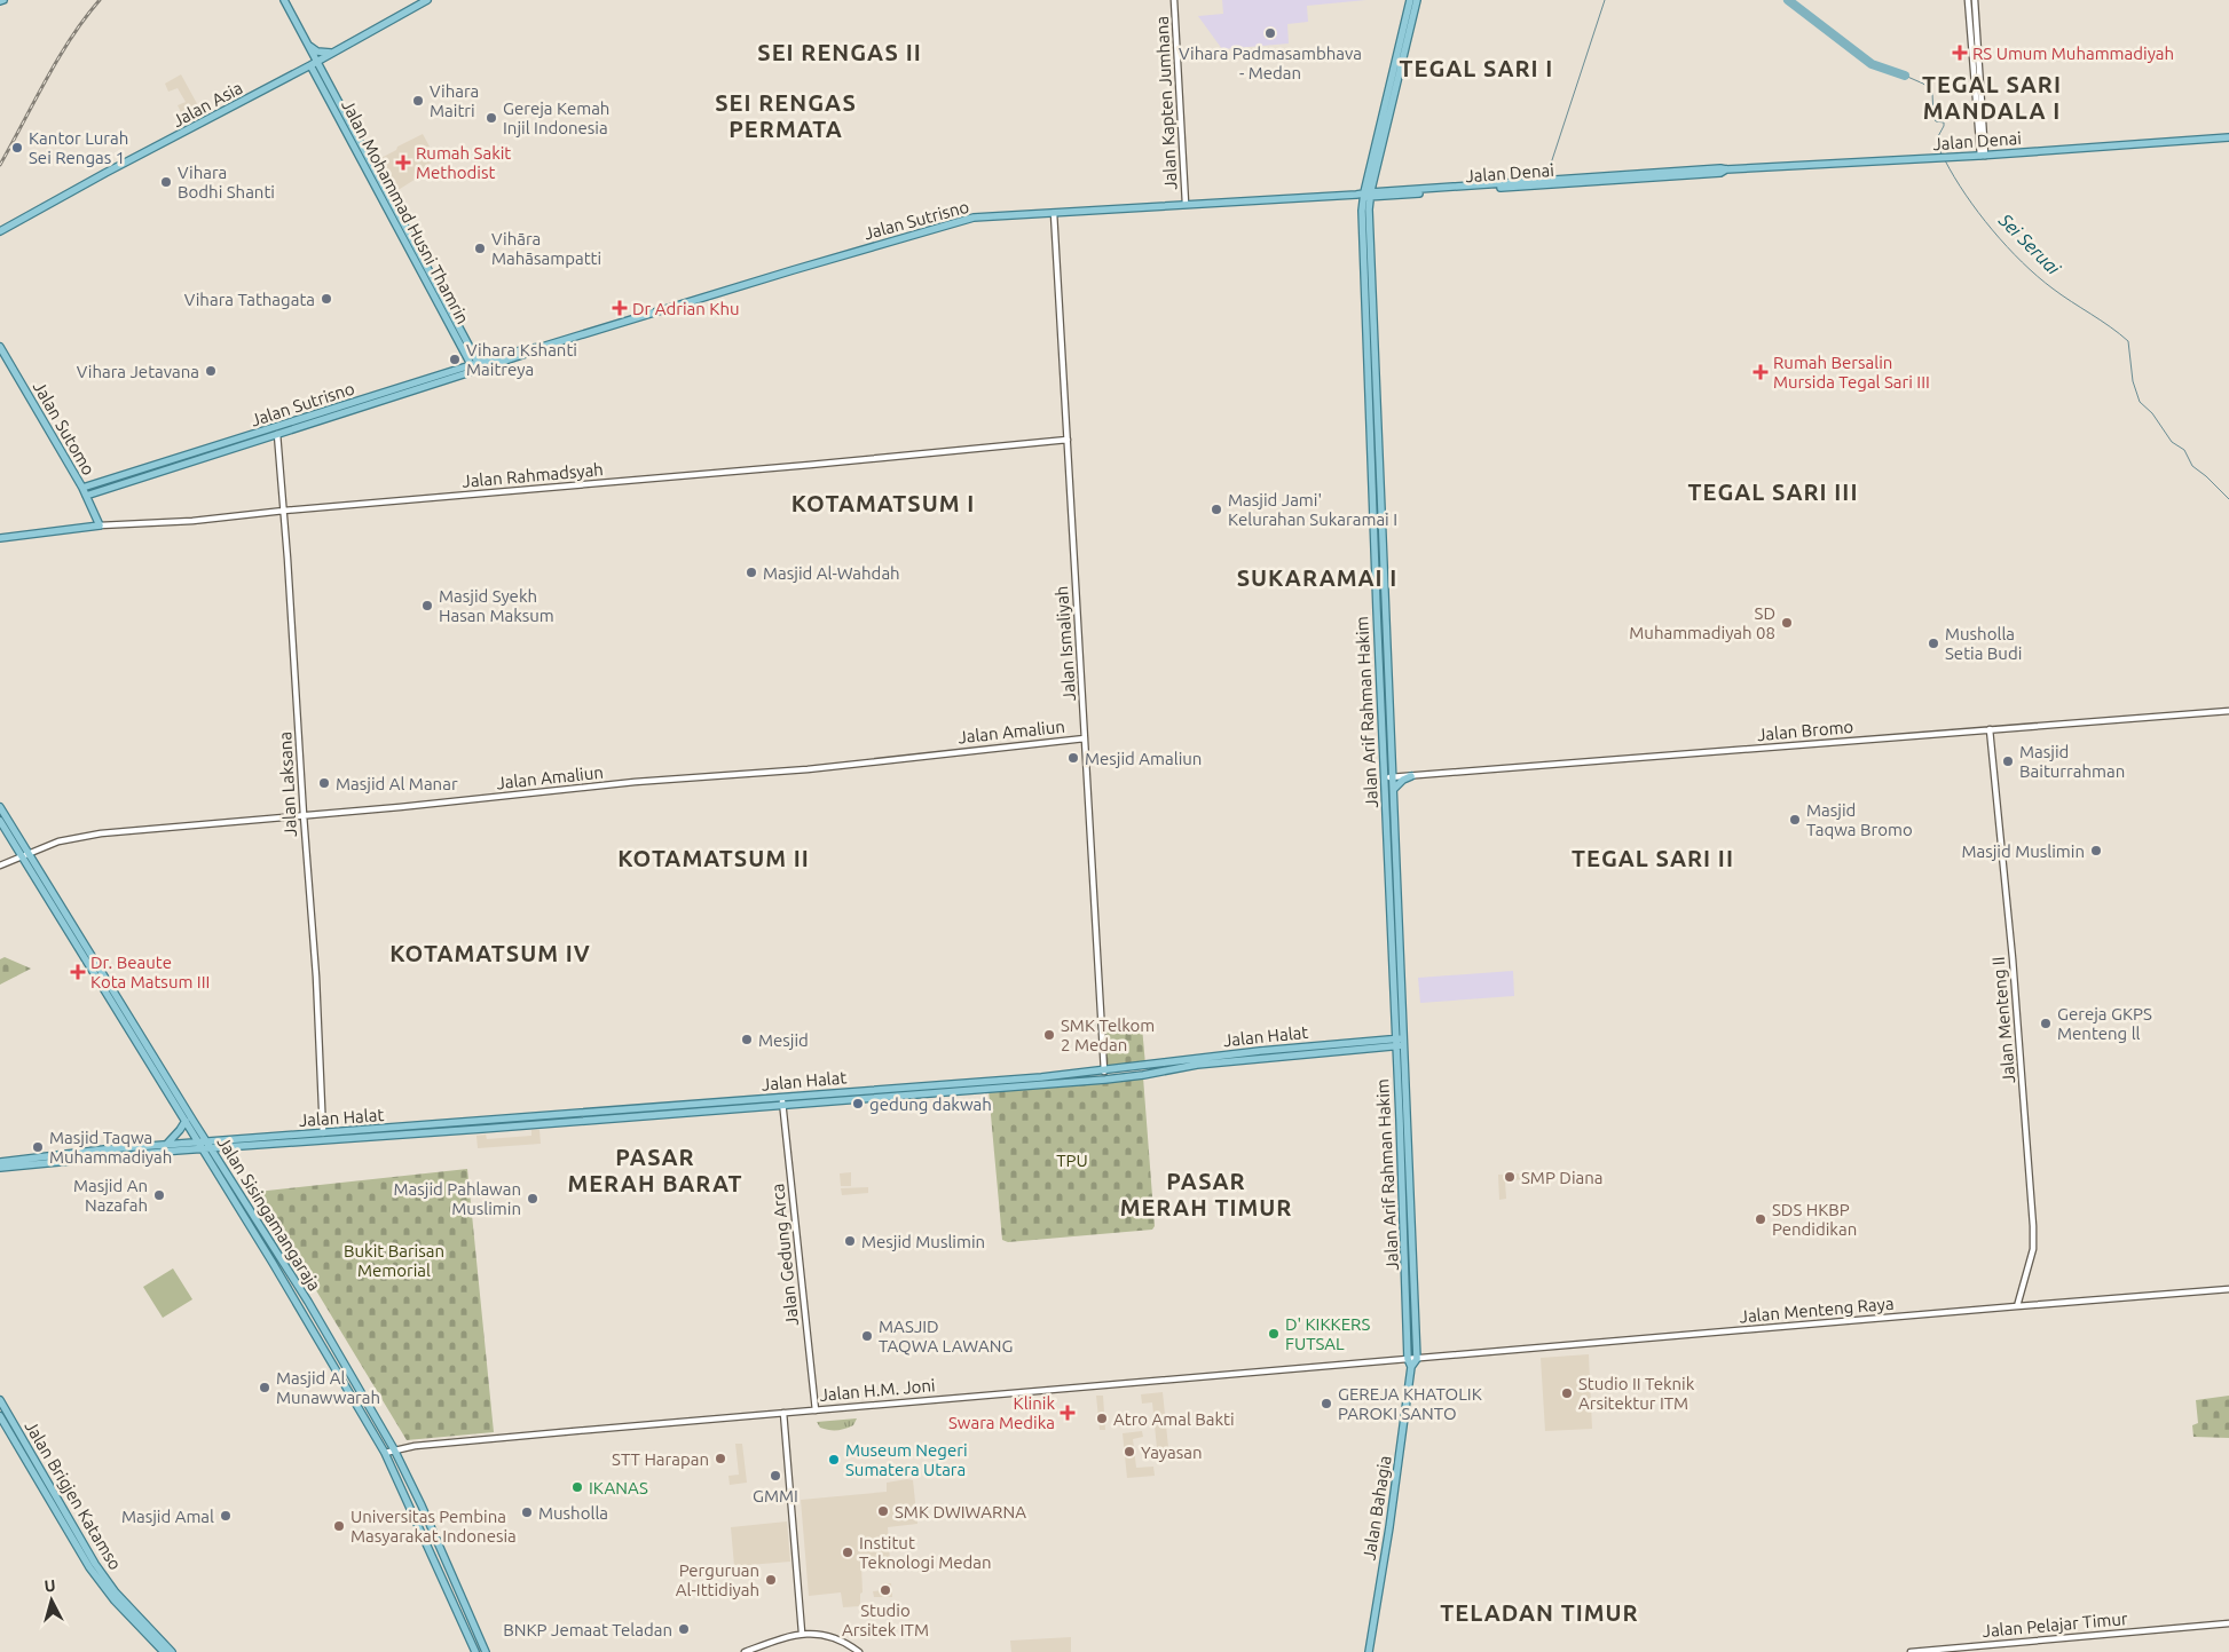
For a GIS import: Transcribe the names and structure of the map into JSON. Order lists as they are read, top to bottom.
{
  "streets": {
    "main road": [
      "Jalan Asia",
      "Jalan Denai",
      "Jalan Mohammad Husni Thamrin",
      "Jalan Sutrisno",
      "Jalan Sutomo",
      "Jalan Rahmadsyah",
      "Jalan Arif Rahman Hakim",
      "Jalan Halat",
      "Jalan Sisingamangaraja",
      "Jalan Brigjen Katamso",
      "Jalan Bahagia"
    ],
    "street": [
      "Jalan Kapten Jumhana",
      "Jalan Ismaliyah",
      "Jalan Bromo",
      "Jalan Amaliun",
      "Jalan Laksana",
      "Jalan Menteng II",
      "Jalan Gedung Arca",
      "Jalan Menteng Raya",
      "Jalan H.M. Joni",
      "Jalan Pelajar Timur"
    ]
  },
  "crossings": [
    ["Jalan Kapten Jumhana", "Jalan Sutrisno"],
    ["Jalan Asia", "Jalan Mohammad Husni Thamrin"],
    ["Jalan Denai", "Jalan Sutrisno"],
    ["Jalan Denai", "Jalan Arif Rahman Hakim"],
    ["Jalan Mohammad Husni Thamrin", "Jalan Sutrisno"],
    ["Jalan Sutrisno", "Jalan Sutomo"],
    ["Jalan Sutrisno", "Jalan Ismaliyah"],
    ["Jalan Sutrisno", "Jalan Arif Rahman Hakim"],
    ["Jalan Sutrisno", "Jalan Laksana"],
    ["Jalan Sutomo", "Jalan Rahmadsyah"],
    ["Jalan Rahmadsyah", "Jalan Ismaliyah"],
    ["Jalan Rahmadsyah", "Jalan Laksana"],
    ["Jalan Ismaliyah", "Jalan Amaliun"],
    ["Jalan Ismaliyah", "Jalan Halat"],
    ["Jalan Arif Rahman Hakim", "Jalan Bromo"],
    ["Jalan Arif Rahman Hakim", "Jalan Halat"],
    ["Jalan Arif Rahman Hakim", "Jalan Menteng Raya"],
    ["Jalan Arif Rahman Hakim", "Jalan H.M. Joni"],
    ["Jalan Arif Rahman Hakim", "Jalan Bahagia"],
    ["Jalan Bromo", "Jalan Menteng II"],
    ["Jalan Amaliun", "Jalan Laksana"],
    ["Jalan Amaliun", "Jalan Sisingamangaraja"],
    ["Jalan Laksana", "Jalan Halat"],
    ["Jalan Menteng II", "Jalan Menteng Raya"],
    ["Jalan Halat", "Jalan Sisingamangaraja"],
    ["Jalan Halat", "Jalan Gedung Arca"],
    ["Jalan Sisingamangaraja", "Jalan H.M. Joni"],
    ["Jalan Gedung Arca", "Jalan H.M. Joni"],
    ["Jalan Menteng Raya", "Jalan H.M. Joni"],
    ["Jalan Menteng Raya", "Jalan Bahagia"]
  ],
  "districts": [
    "SEI RENGAS II",
    "TEGAL SARI I",
    "TEGAL SARI MANDALA I",
    "SEI RENGAS PERMATA",
    "TEGAL SARI III",
    "KOTAMATSUM I",
    "SUKARAMAI I",
    "KOTAMATSUM II",
    "TEGAL SARI II",
    "KOTAMATSUM IV",
    "PASAR MERAH BARAT",
    "PASAR MERAH TIMUR",
    "TELADAN TIMUR"
  ],
  "water": ["Sei Seruai"],
  "parks": ["TPU", "Bukit Barisan Memorial"],
  "places": {
    "other": [
      "Vihara Padmasambhava - Medan",
      "Vihara Maitri",
      "Gereja Kemah Injil Indonesia",
      "Kantor Lurah Sei Rengas 1",
      "Vihara Bodhi Shanti",
      "Vihāra Mahāsampatti",
      "Vihara Tathagata",
      "Vihara Kshanti Maitreya",
      "Vihara Jetavana",
      "Masjid Jami' Kelurahan Sukaramai I",
      "Masjid Al-Wahdah",
      "Masjid Syekh Hasan Maksum",
      "SD Muhammadiyah 08",
      "Musholla Setia Budi",
      "Mesjid Amaliun",
      "Masjid Baiturrahman",
      "Masjid Al Manar",
      "Masjid Taqwa Bromo",
      "Masjid Muslimin",
      "Gereja GKPS Menteng ll",
      "SMK Telkom 2 Medan",
      "Mesjid",
      "gedung dakwah",
      "Masjid Taqwa Muhammadiyah",
      "SMP Diana",
      "Masjid An Nazafah",
      "Masjid Pahlawan Muslimin",
      "SDS HKBP Pendidikan",
      "Mesjid Muslimin",
      "D' KIKKERS FUTSAL",
      "MASJID TAQWA LAWANG",
      "Masjid Al Munawwarah",
      "Studio II Teknik Arsitektur ITM",
      "GEREJA KHATOLIK PAROKI SANTO",
      "Atro Amal Bakti",
      "Yayasan",
      "STT Harapan",
      "Museum Negeri Sumatera Utara",
      "GMMI",
      "IKANAS",
      "SMK DWIWARNA",
      "Musholla",
      "Masjid Amal",
      "Universitas Pembina Masyarakat Indonesia",
      "Institut Teknologi Medan",
      "Perguruan Al-Ittidiyah",
      "Studio Arsitek ITM",
      "BNKP Jemaat Teladan"
    ],
    "health": [
      "RS Umum Muhammadiyah",
      "Rumah Sakit Methodist",
      "Dr Adrian Khu",
      "Rumah Bersalin Mursida Tegal Sari III",
      "Dr. Beaute Kota Matsum III",
      "Klinik Swara Medika"
    ]
  },
  "north": "top"
}
